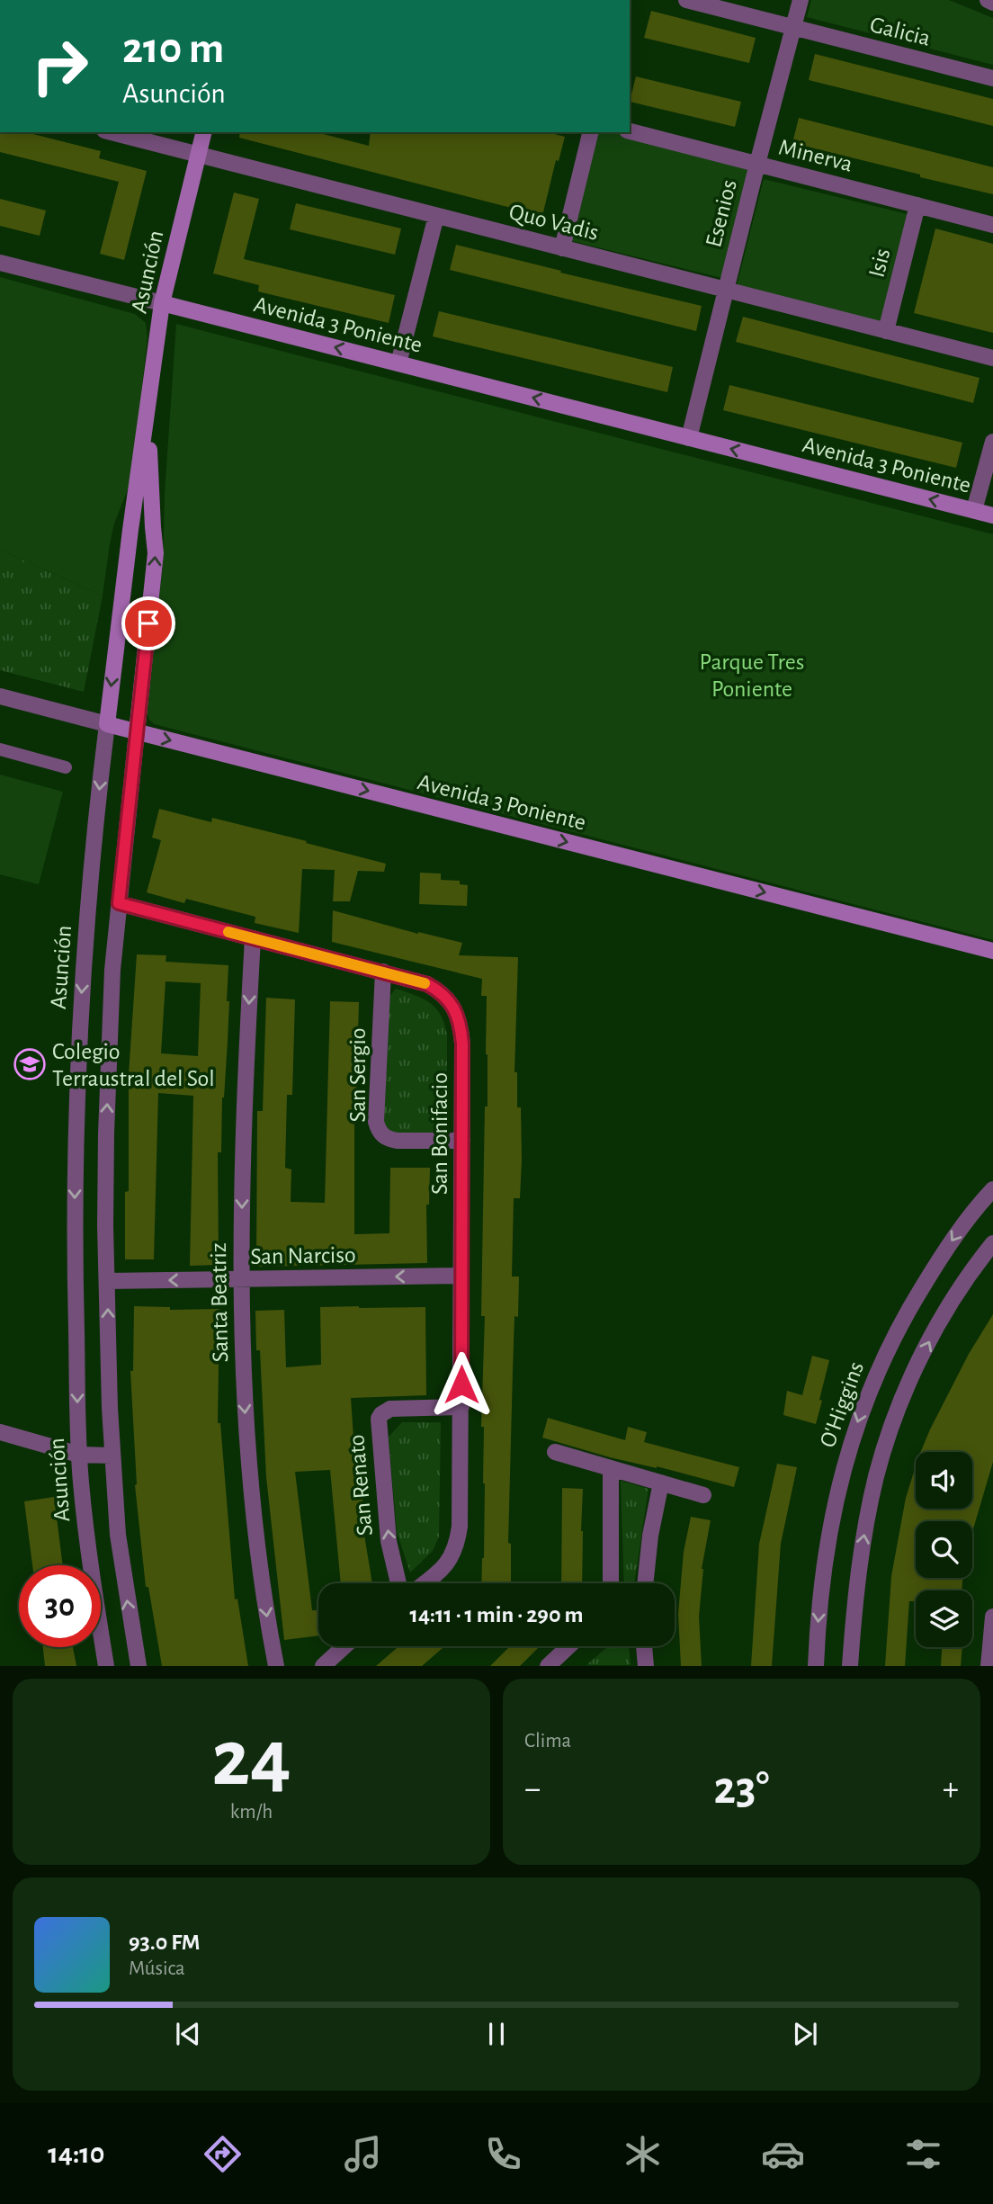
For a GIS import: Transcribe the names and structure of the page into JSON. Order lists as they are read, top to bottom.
{
  "streets": {
    "street": [
      "Galicia",
      "Minerva",
      "Esenios",
      "Quo Vadis",
      "Isis",
      "Asunción",
      "Avenida 3 Poniente",
      "San Sergio",
      "San Bonifacio",
      "San Narciso",
      "Santa Beatriz",
      "O'Higgins",
      "San Renato"
    ]
  },
  "crossings": [
    ["Galicia", "Esenios"],
    ["Minerva", "Esenios"],
    ["Minerva", "Isis"],
    ["Esenios", "Quo Vadis"],
    ["Esenios", "Avenida 3 Poniente"],
    ["Quo Vadis", "Isis"],
    ["Quo Vadis", "Asunción"],
    ["Asunción", "Avenida 3 Poniente"],
    ["Asunción", "San Bonifacio"],
    ["Asunción", "San Narciso"],
    ["San Sergio", "San Bonifacio"],
    ["San Bonifacio", "San Narciso"],
    ["San Bonifacio", "Santa Beatriz"],
    ["San Bonifacio", "San Renato"],
    ["San Narciso", "Santa Beatriz"]
  ],
  "one_way": ["San Narciso", "Santa Beatriz"],
  "parks": ["Parque Tres Poniente"],
  "places": {
    "school or university": ["Colegio Terraustral del Sol"]
  },
  "page": {
    "turn": ["210 m", "Asunción"],
    "limit": "30",
    "trip": "14:11 · 1 min · 290 m",
    "tile": [
      ["24", "km/h"],
      "Clima"
    ],
    "heat": ["−", "23°", "+"],
    "song": ["93.0 FM", "Música"],
    "tabs": "14:10"
  }
}
